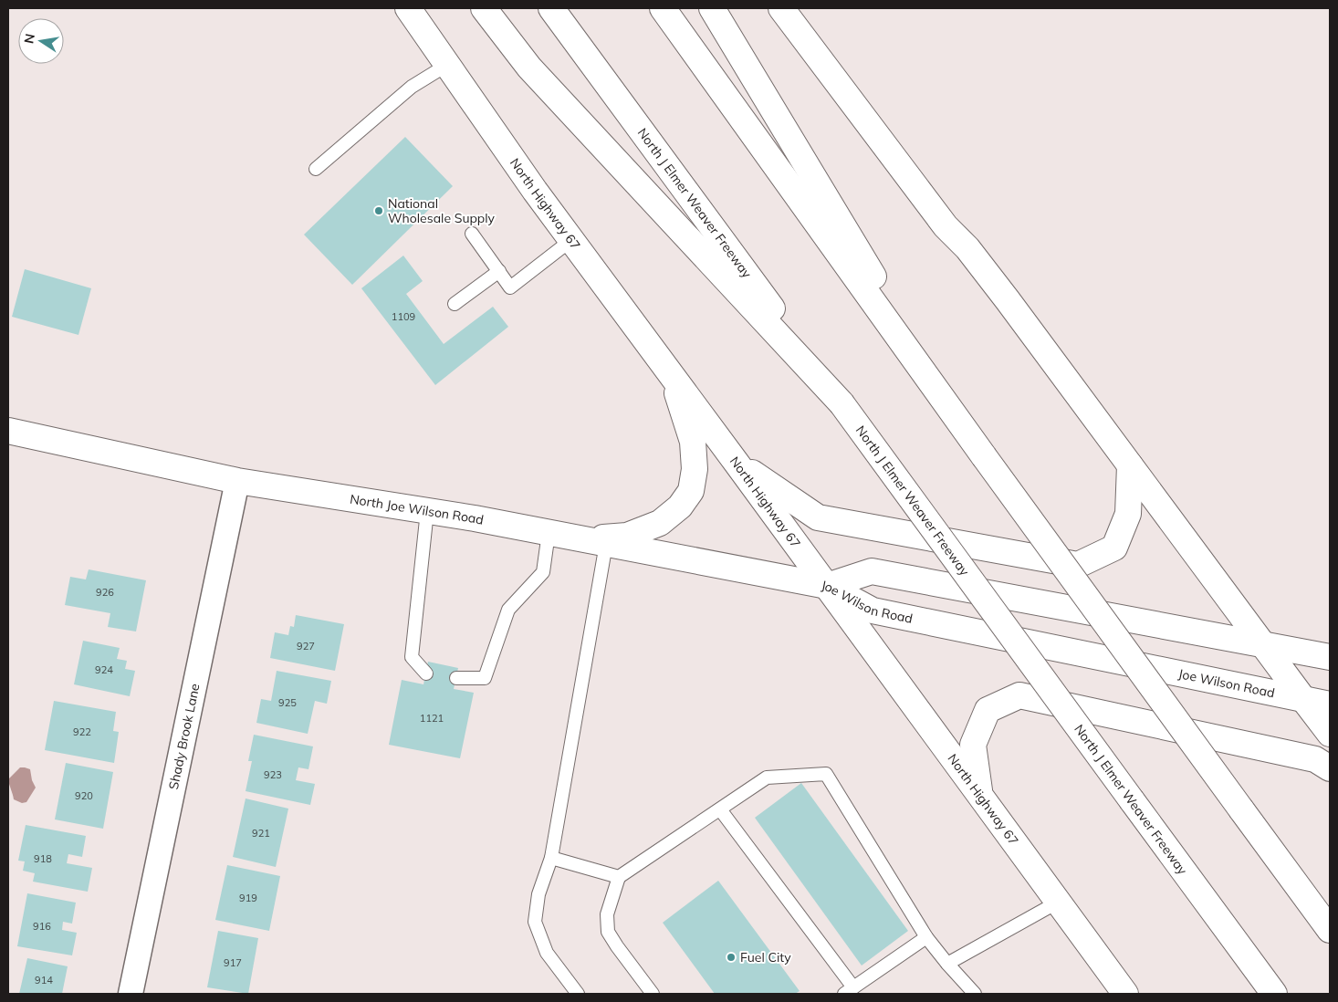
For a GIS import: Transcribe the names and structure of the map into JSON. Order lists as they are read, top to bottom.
{
  "streets": {
    "main road": [
      "North J Elmer Weaver Freeway",
      "North Highway 67",
      "North Joe Wilson Road",
      "Joe Wilson Road"
    ],
    "street": ["Shady Brook Lane"]
  },
  "crossings": [
    ["North Highway 67", "North Joe Wilson Road"],
    ["North Highway 67", "Joe Wilson Road"],
    ["North Joe Wilson Road", "Joe Wilson Road"],
    ["North Joe Wilson Road", "Shady Brook Lane"]
  ],
  "places": ["National Wholesale Supply", "Fuel City"],
  "house_numbers": [
    "1109",
    "926",
    "927",
    "924",
    "925",
    "1121",
    "922",
    "923",
    "920",
    "921",
    "918",
    "919",
    "916",
    "917",
    "914"
  ],
  "north": "left"
}
